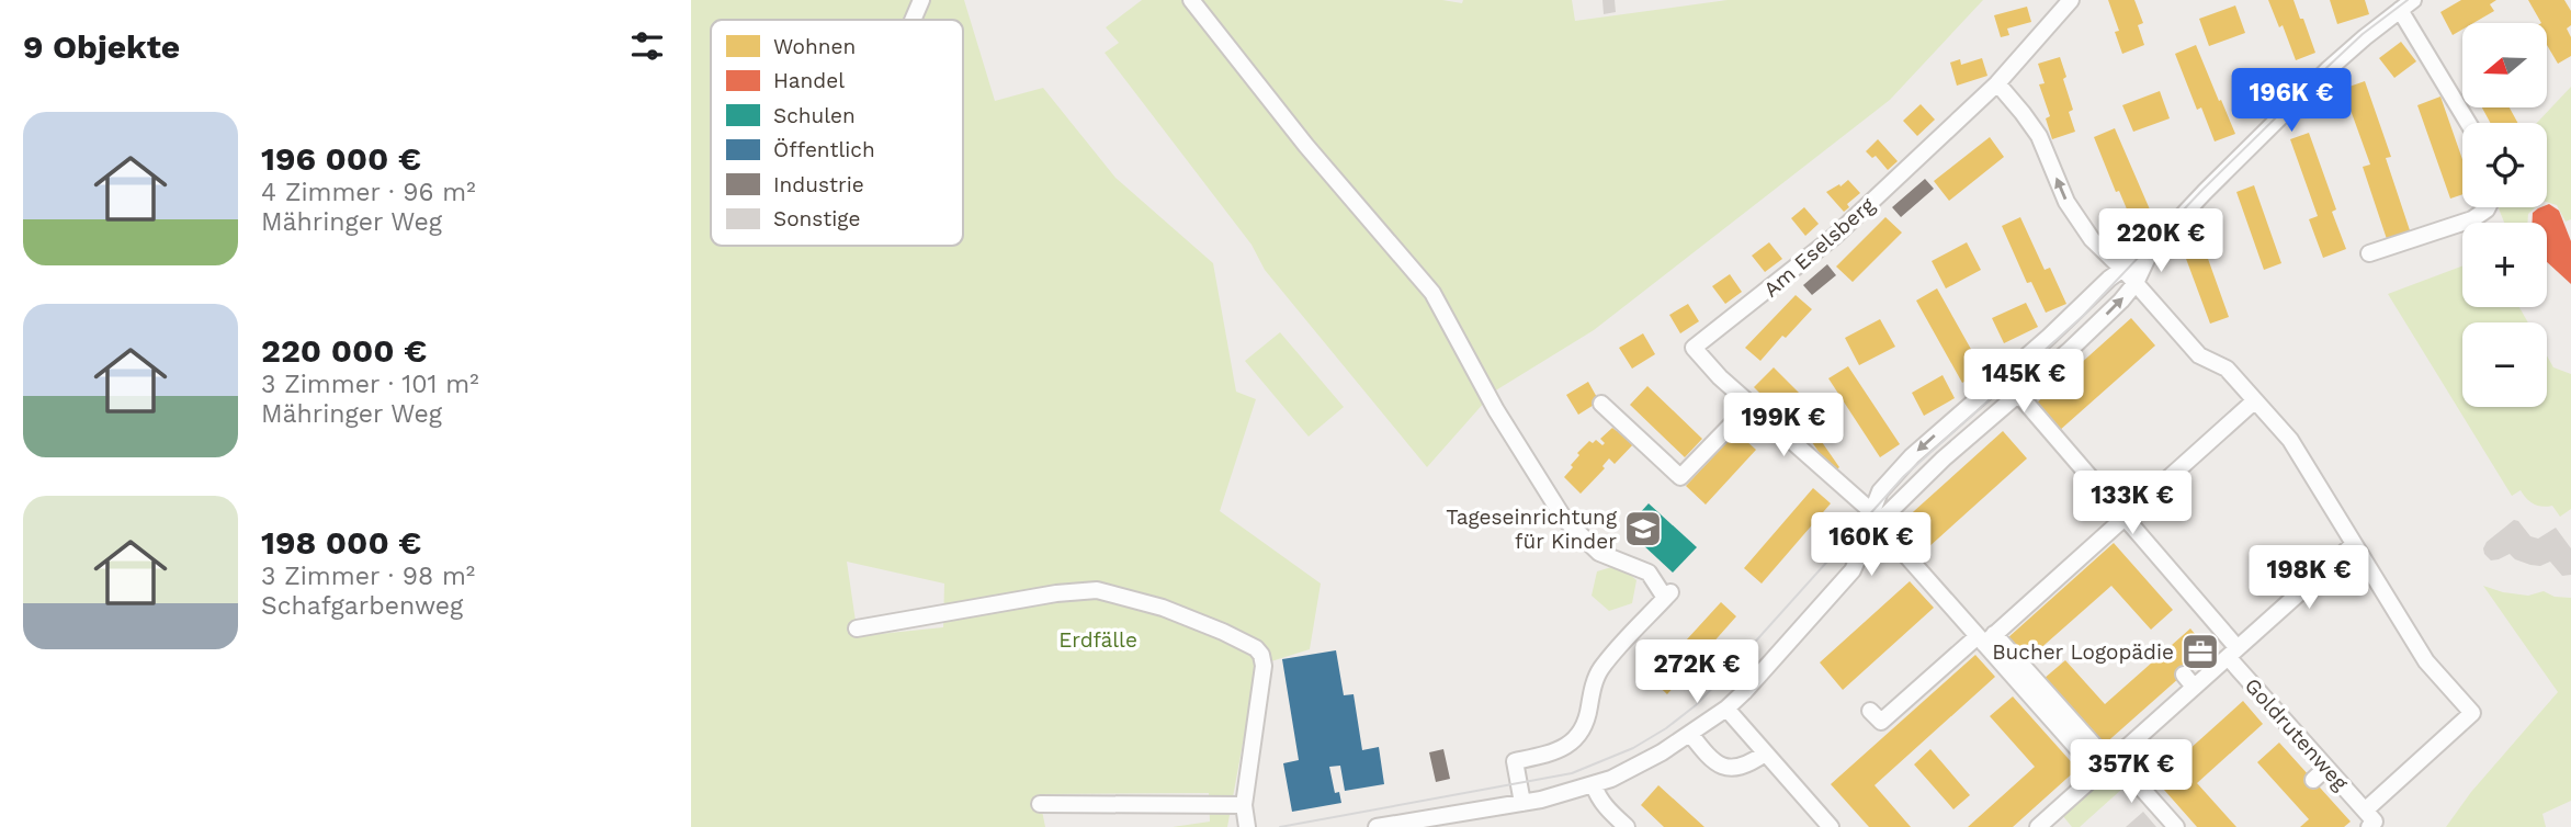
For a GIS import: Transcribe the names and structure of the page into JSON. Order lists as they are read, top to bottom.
{
  "streets": {
    "street": ["Am Eselsberg", "Goldrutenweg"]
  },
  "parks": ["Erdfälle"],
  "places": {
    "school or university": ["Tageseinrichtung für Kinder"],
    "office": ["Bucher Logopädie"]
  },
  "legend": [
    "Wohnen",
    "Handel",
    "Schulen",
    "Öffentlich",
    "Industrie",
    "Sonstige"
  ],
  "north": "left",
  "page": {
    "heading": "9 Objekte",
    "map_buttons": ["+", "−"],
    "price": [
      "196K €",
      "220K €",
      "145K €",
      "199K €",
      "133K €",
      "160K €",
      "198K €",
      "272K €",
      "357K €"
    ],
    "list": [
      {
        "name": "196 000 €",
        "note": "4 Zimmer · 96 m² · Mähringer Weg"
      },
      {
        "name": "220 000 €",
        "note": "3 Zimmer · 101 m² · Mähringer Weg"
      },
      {
        "name": "198 000 €",
        "note": "3 Zimmer · 98 m² · Schafgarbenweg"
      }
    ]
  }
}
